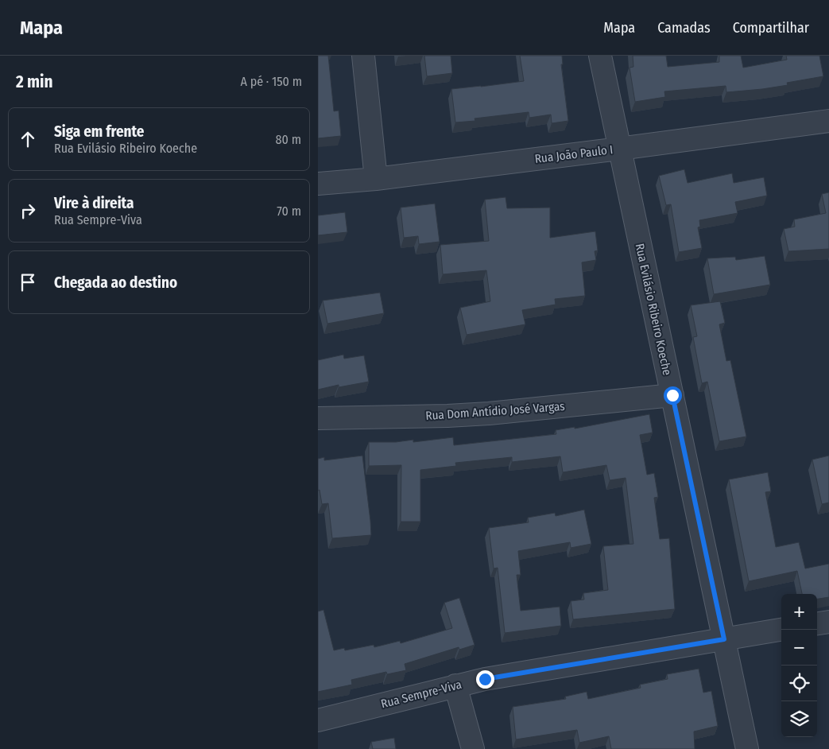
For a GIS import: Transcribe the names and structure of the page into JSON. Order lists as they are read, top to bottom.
{
  "streets": {
    "street": [
      "Rua João Paulo I",
      "Rua Evilásio Ribeiro Koeche",
      "Rua Dom Antídio José Vargas",
      "Rua Sempre-Viva"
    ]
  },
  "crossings": [
    ["Rua João Paulo I", "Rua Evilásio Ribeiro Koeche"],
    ["Rua Evilásio Ribeiro Koeche", "Rua Dom Antídio José Vargas"],
    ["Rua Evilásio Ribeiro Koeche", "Rua Sempre-Viva"]
  ],
  "page": {
    "header": "Mapa",
    "nav": ["Mapa", "Camadas", "Compartilhar"],
    "heading": ["2 min", "A pé · 150 m"],
    "list": [
      ["Siga em frente", "Rua Evilásio Ribeiro Koeche", "80 m"],
      ["Vire à direita", "Rua Sempre-Viva", "70 m"],
      "Chegada ao destino"
    ],
    "map_buttons": ["+", "−"]
  }
}
